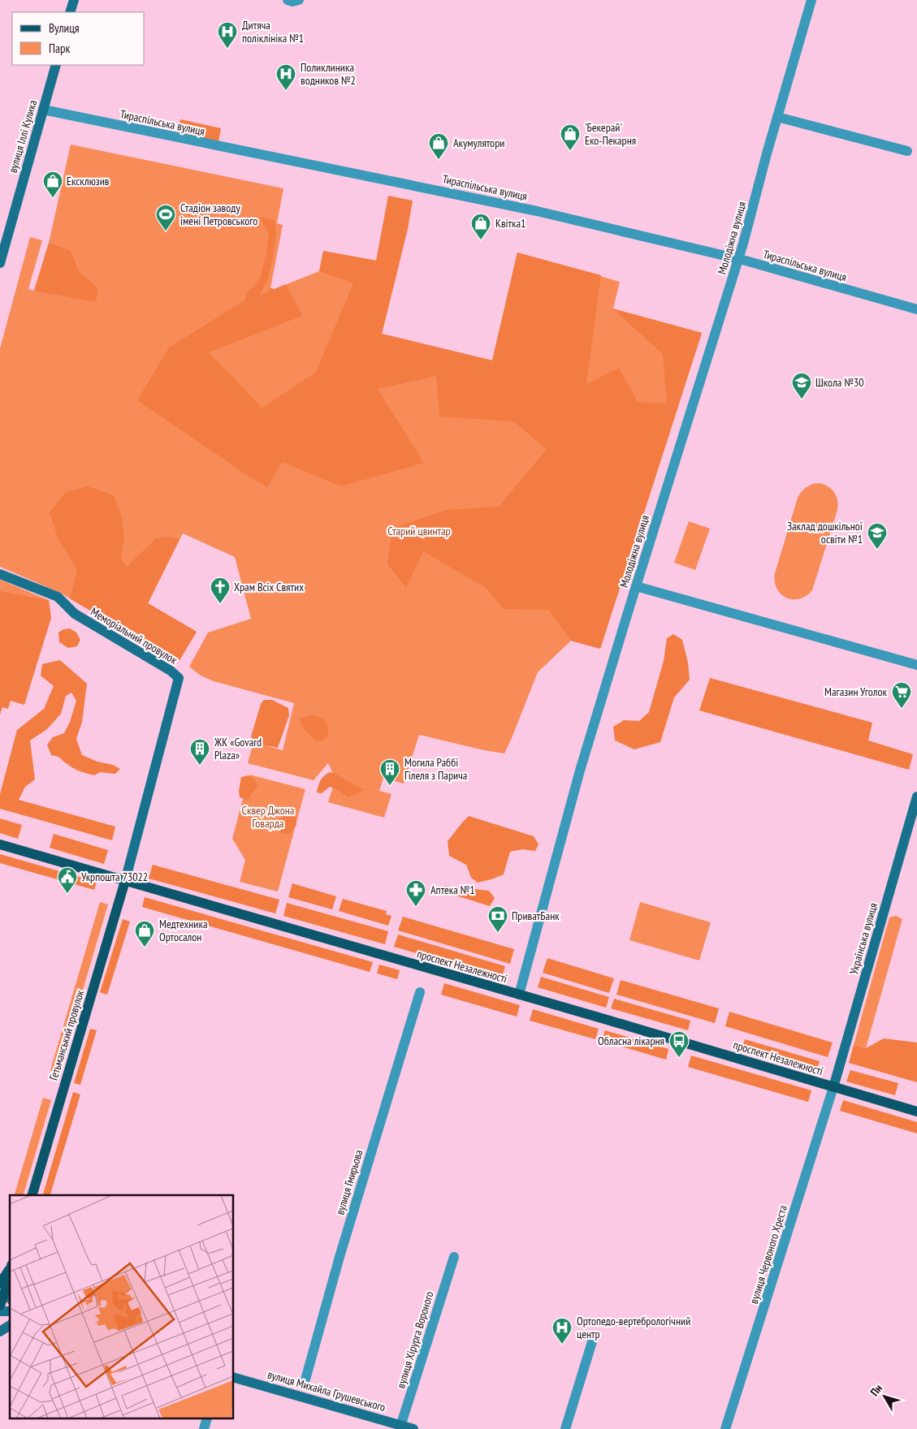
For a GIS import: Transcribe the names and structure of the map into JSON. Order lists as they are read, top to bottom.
{
  "streets": {
    "main road": ["проспект Незалежності", "Гетьманський провулок"],
    "street": [
      "Тираспільська вулиця",
      "вулиця Іллі Кулика",
      "Молодіжна вулиця",
      "Меморіальний провулок",
      "Українська вулиця",
      "вулиця Гмирьова",
      "вулиця Червоного Хреста",
      "вулиця Хірурга Вороного",
      "вулиця Михайла Грушевського"
    ]
  },
  "crossings": [
    ["Тираспільська вулиця", "вулиця Іллі Кулика"],
    ["Тираспільська вулиця", "Молодіжна вулиця"],
    ["Молодіжна вулиця", "проспект Незалежності"],
    ["Меморіальний провулок", "проспект Незалежності"],
    ["Меморіальний провулок", "Гетьманський провулок"],
    ["Українська вулиця", "проспект Незалежності"],
    ["Українська вулиця", "вулиця Червоного Хреста"],
    ["проспект Незалежності", "Гетьманський провулок"],
    ["проспект Незалежності", "вулиця Червоного Хреста"],
    ["вулиця Хірурга Вороного", "вулиця Михайла Грушевського"]
  ],
  "parks": ["Старий цвинтар", "Сквер Джона Говарда"],
  "places": {
    "hospital": ["Дитяча поліклініка №1", "Поликлиника водников №2", "Ортопедо-вертебрологічний центр"],
    "shop": [
      "'Бекерай' Еко-Пекарня",
      "Акумулятори",
      "Ексклюзив",
      "Квітка1",
      "Медтехника Ортосалон"
    ],
    "sports": ["Стадіон заводу імені Петровського"],
    "school or university": ["Школа №30", "Заклад дошкільної освіти №1"],
    "church": ["Храм Всіх Святих"],
    "supermarket": ["Магазин Уголок"],
    "building": ["ЖК «Govard Plaza»", "Могила Раббі Гілеля з Парича"],
    "public building": ["Укрпошта 73022"],
    "pharmacy": ["Аптека №1"],
    "bank": ["ПриватБанк"],
    "bus stop": ["Обласна лікарня"]
  },
  "legend": ["Вулиця", "Парк"],
  "north": "top left"
}
